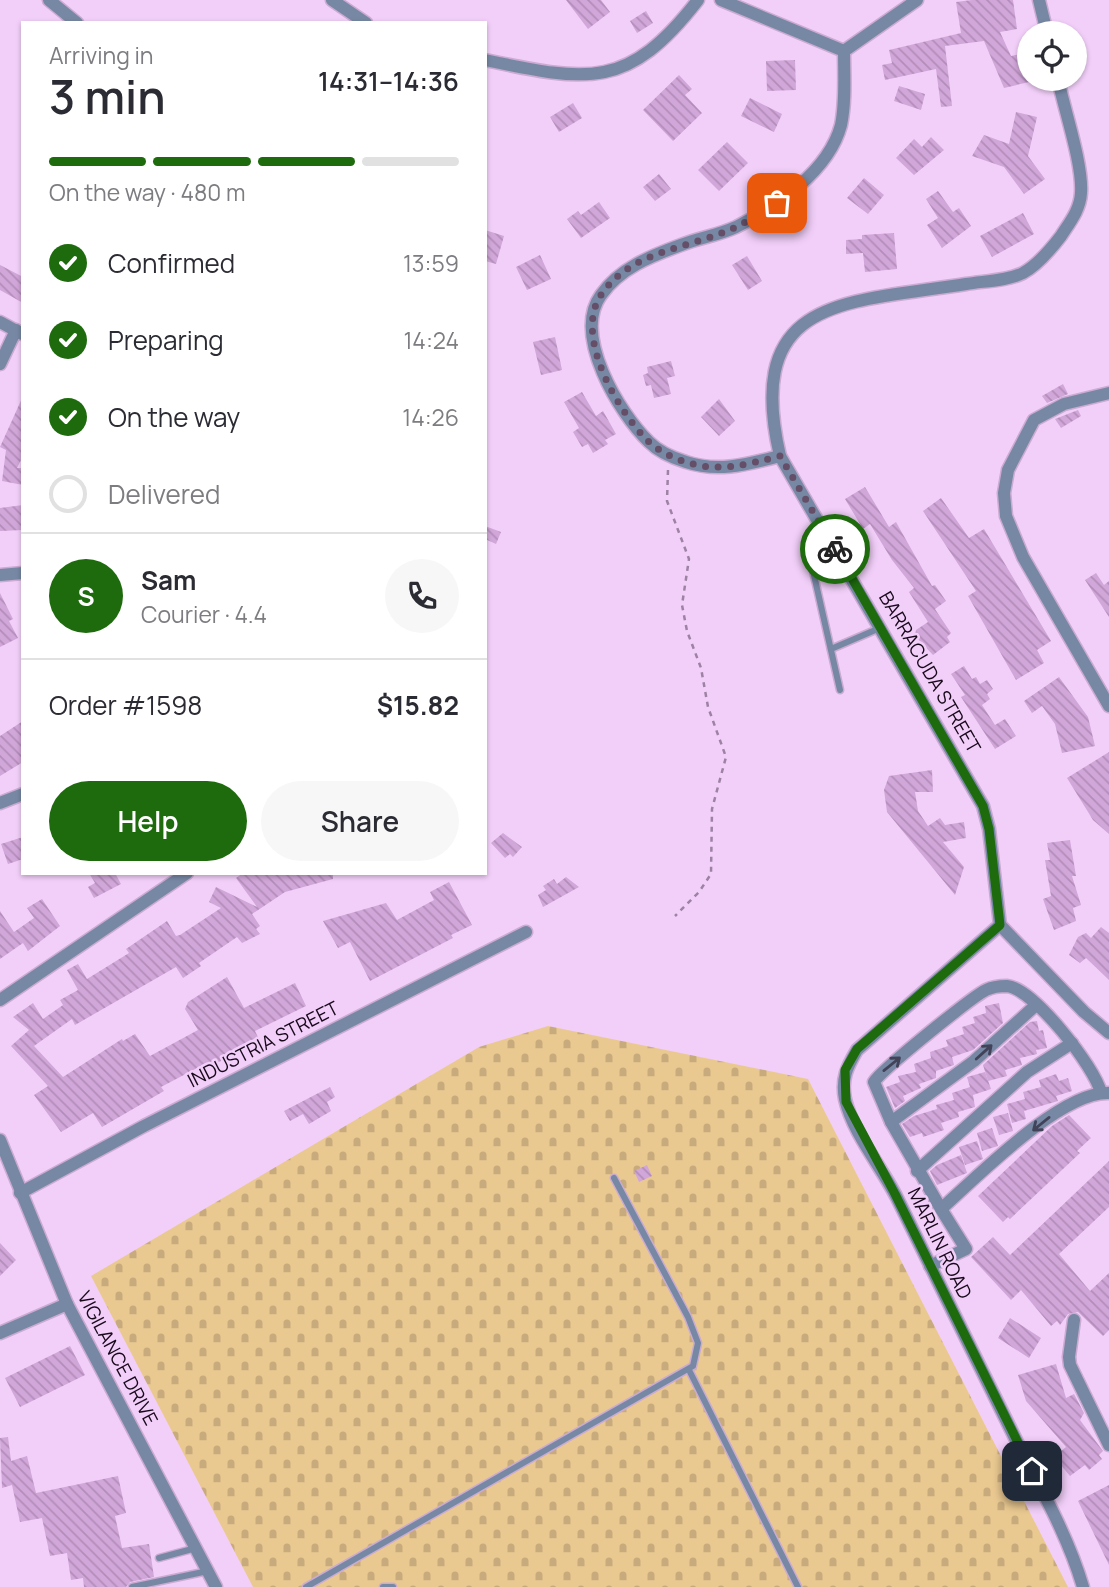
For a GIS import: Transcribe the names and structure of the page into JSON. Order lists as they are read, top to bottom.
{
  "streets": {
    "street": [
      "BARRACUDA STREET",
      "INDUSTRIA STREET",
      "MARLIN ROAD",
      "VIGILANCE DRIVE"
    ]
  },
  "crossings": [
    ["BARRACUDA STREET", "MARLIN ROAD"],
    ["INDUSTRIA STREET", "VIGILANCE DRIVE"]
  ],
  "page": {
    "heading": ["3 min", "Arriving in", "14:31–14:36"],
    "panel": [
      "Sam",
      "Courier · 4.4",
      "Order #1598",
      "$15.82"
    ],
    "bar": "On the way · 480 m",
    "list": [
      ["Confirmed", "13:59"],
      ["Preparing", "14:24"],
      ["On the way", "14:26"],
      "Delivered"
    ],
    "round": "S",
    "buttons": ["Help", "Share"]
  }
}
